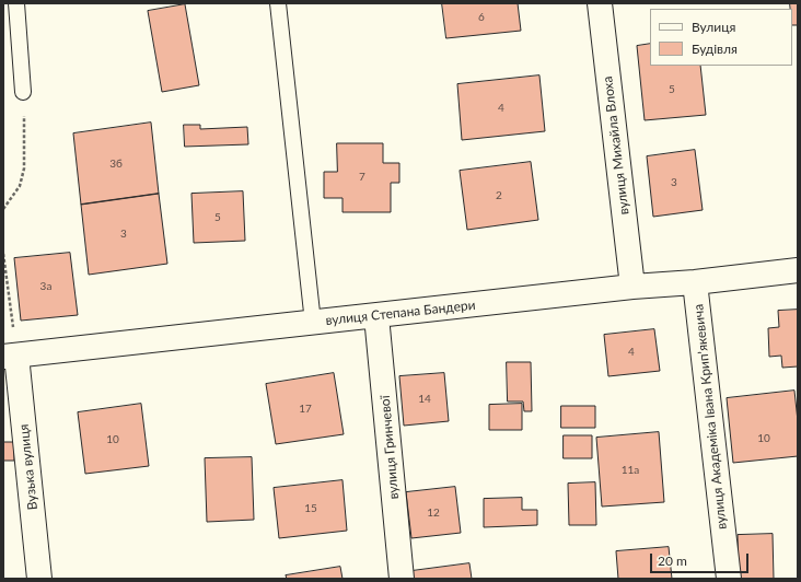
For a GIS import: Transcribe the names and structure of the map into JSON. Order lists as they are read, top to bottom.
{
  "streets": {
    "street": [
      "вулиця Михайла Влоха",
      "вулиця Степана Бандери",
      "вулиця Академіка Івана Крипʼякевича",
      "вулиця Гринчевої",
      "Вузька вулиця"
    ]
  },
  "crossings": [
    ["вулиця Михайла Влоха", "вулиця Степана Бандери"],
    ["вулиця Степана Бандери", "вулиця Академіка Івана Крипʼякевича"],
    ["вулиця Степана Бандери", "вулиця Гринчевої"],
    ["вулиця Степана Бандери", "Вузька вулиця"]
  ],
  "house_numbers": [
    "6",
    "5",
    "4",
    "3б",
    "7",
    "3",
    "2",
    "5",
    "3",
    "3а",
    "4",
    "14",
    "17",
    "10",
    "10",
    "11а",
    "15",
    "12"
  ],
  "legend": ["Вулиця", "Будівля"],
  "scale_bar": "20 m"
}
